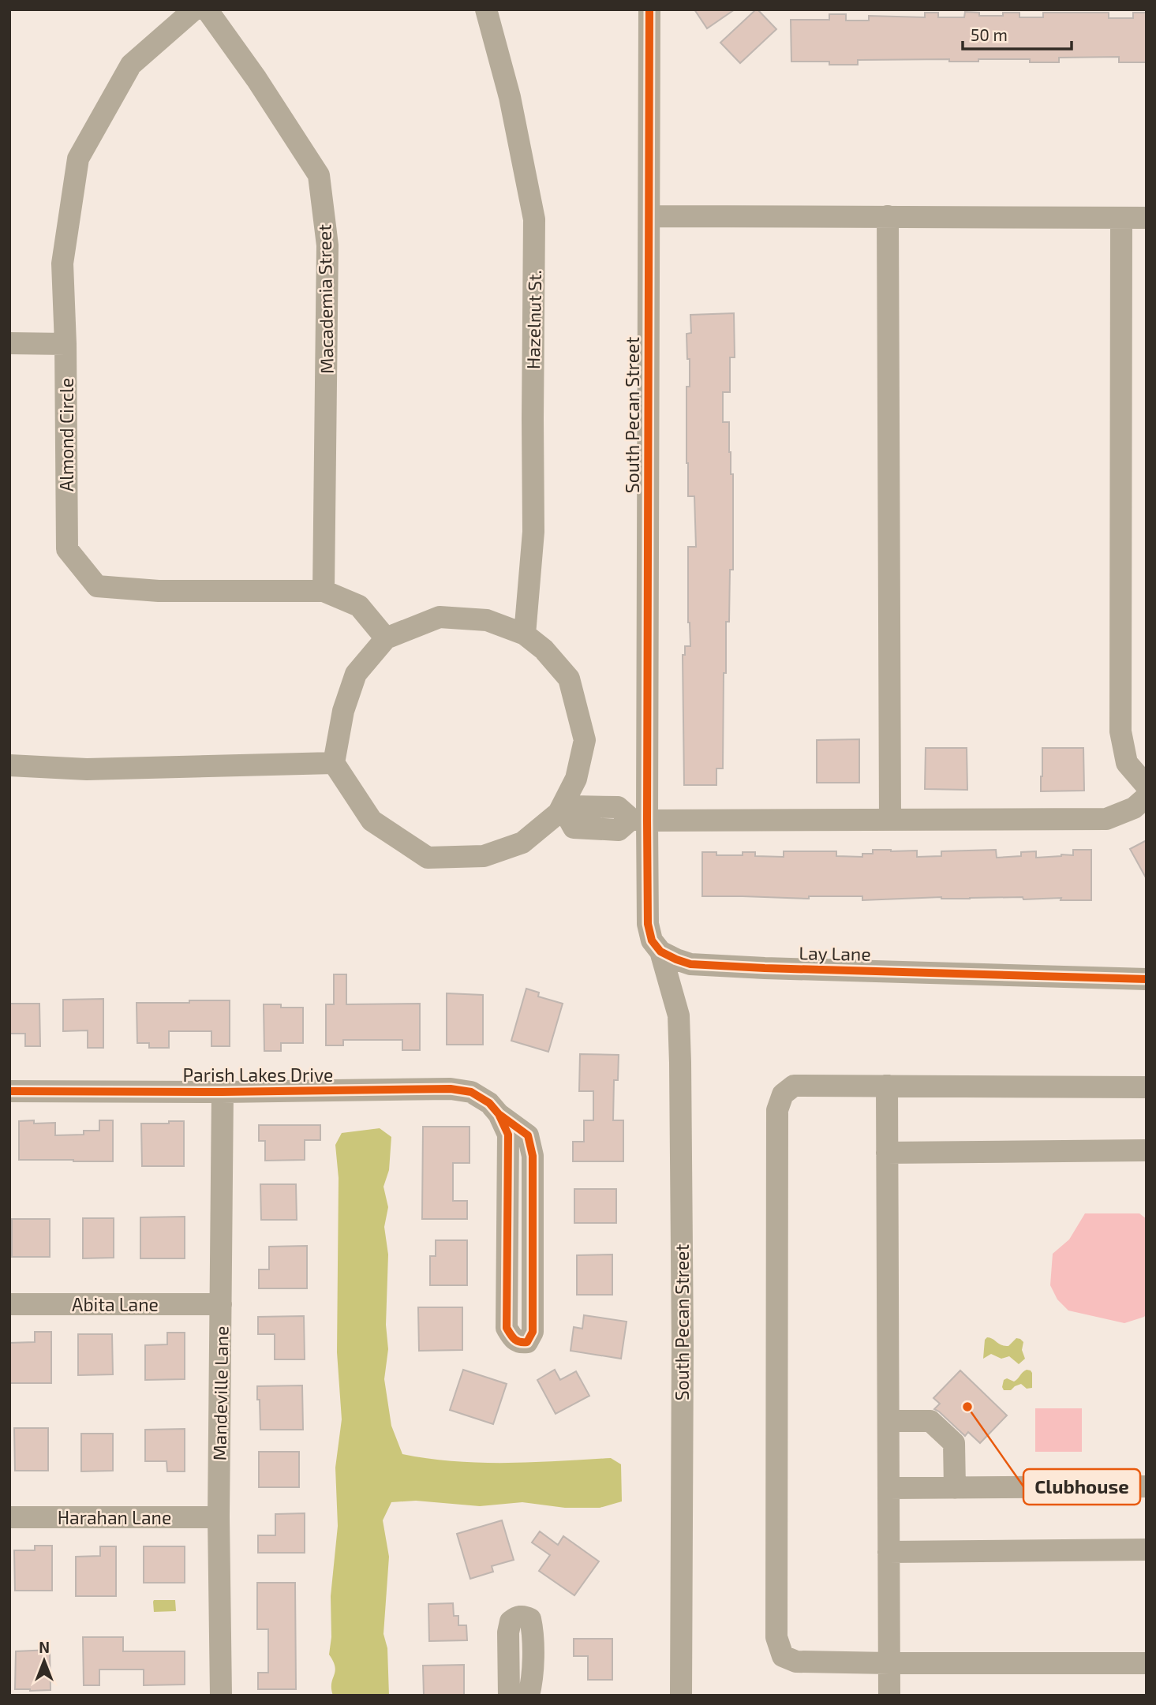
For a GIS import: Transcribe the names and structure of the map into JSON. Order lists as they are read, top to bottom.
{
  "streets": {
    "street": [
      "Macademia Street",
      "Hazelnut St.",
      "South Pecan Street",
      "Almond Circle",
      "Lay Lane",
      "Parish Lakes Drive",
      "Abita Lane",
      "Mandeville Lane",
      "Harahan Lane"
    ]
  },
  "crossings": [
    ["Macademia Street", "Almond Circle"],
    ["South Pecan Street", "Lay Lane"],
    ["Parish Lakes Drive", "Mandeville Lane"],
    ["Abita Lane", "Mandeville Lane"],
    ["Mandeville Lane", "Harahan Lane"]
  ],
  "places": ["Clubhouse"],
  "scale_bar": "50 m",
  "north": "top"
}
